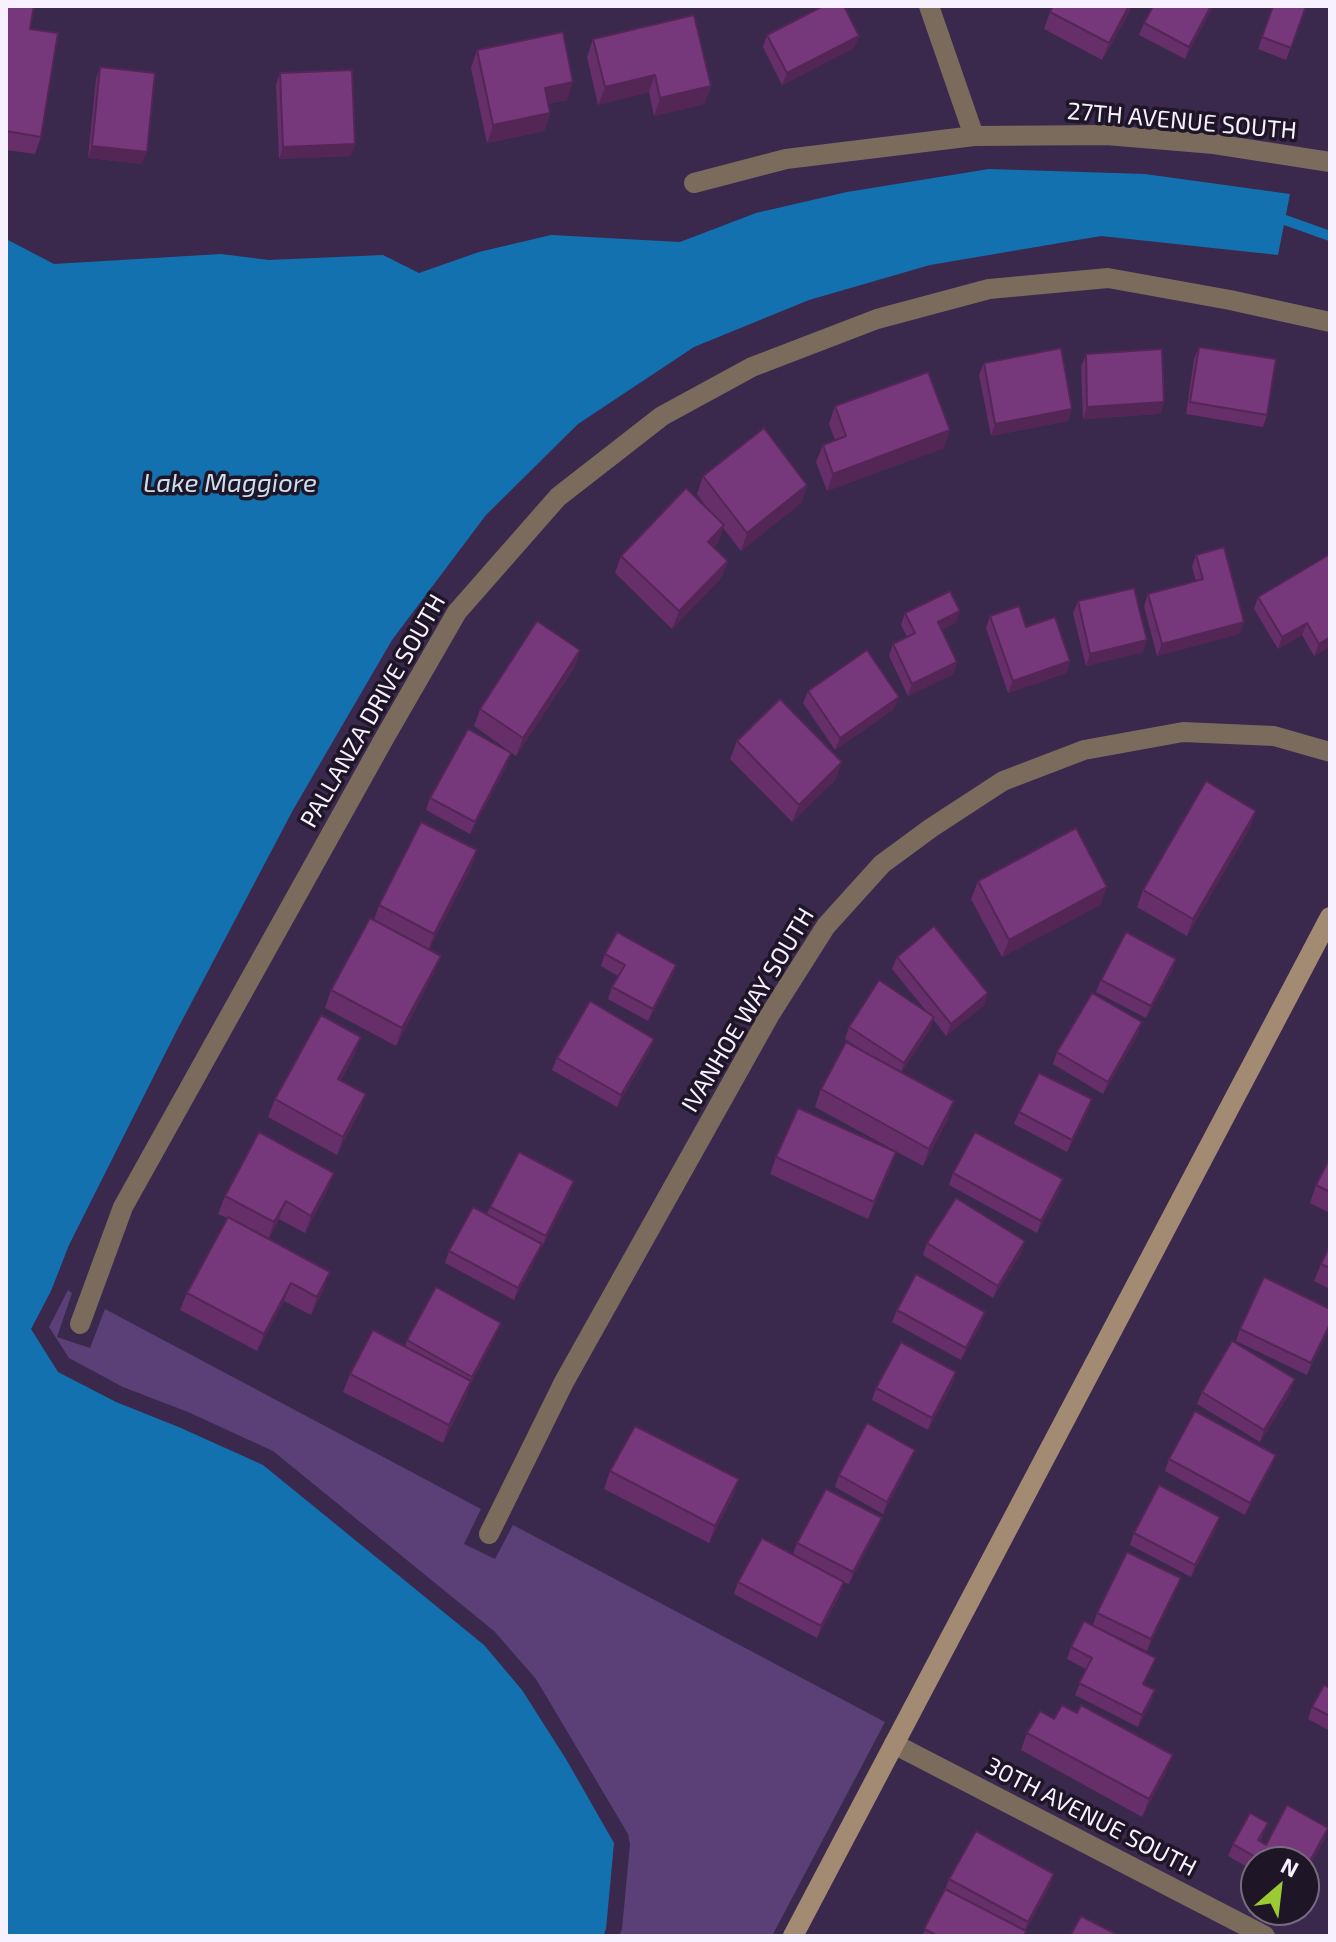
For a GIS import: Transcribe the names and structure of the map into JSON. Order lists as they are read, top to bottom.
{
  "streets": {
    "street": [
      "27TH AVENUE SOUTH",
      "PALLANZA DRIVE SOUTH",
      "IVANHOE WAY SOUTH",
      "30TH AVENUE SOUTH"
    ]
  },
  "water": ["Lake Maggiore"],
  "north": "top right"
}
